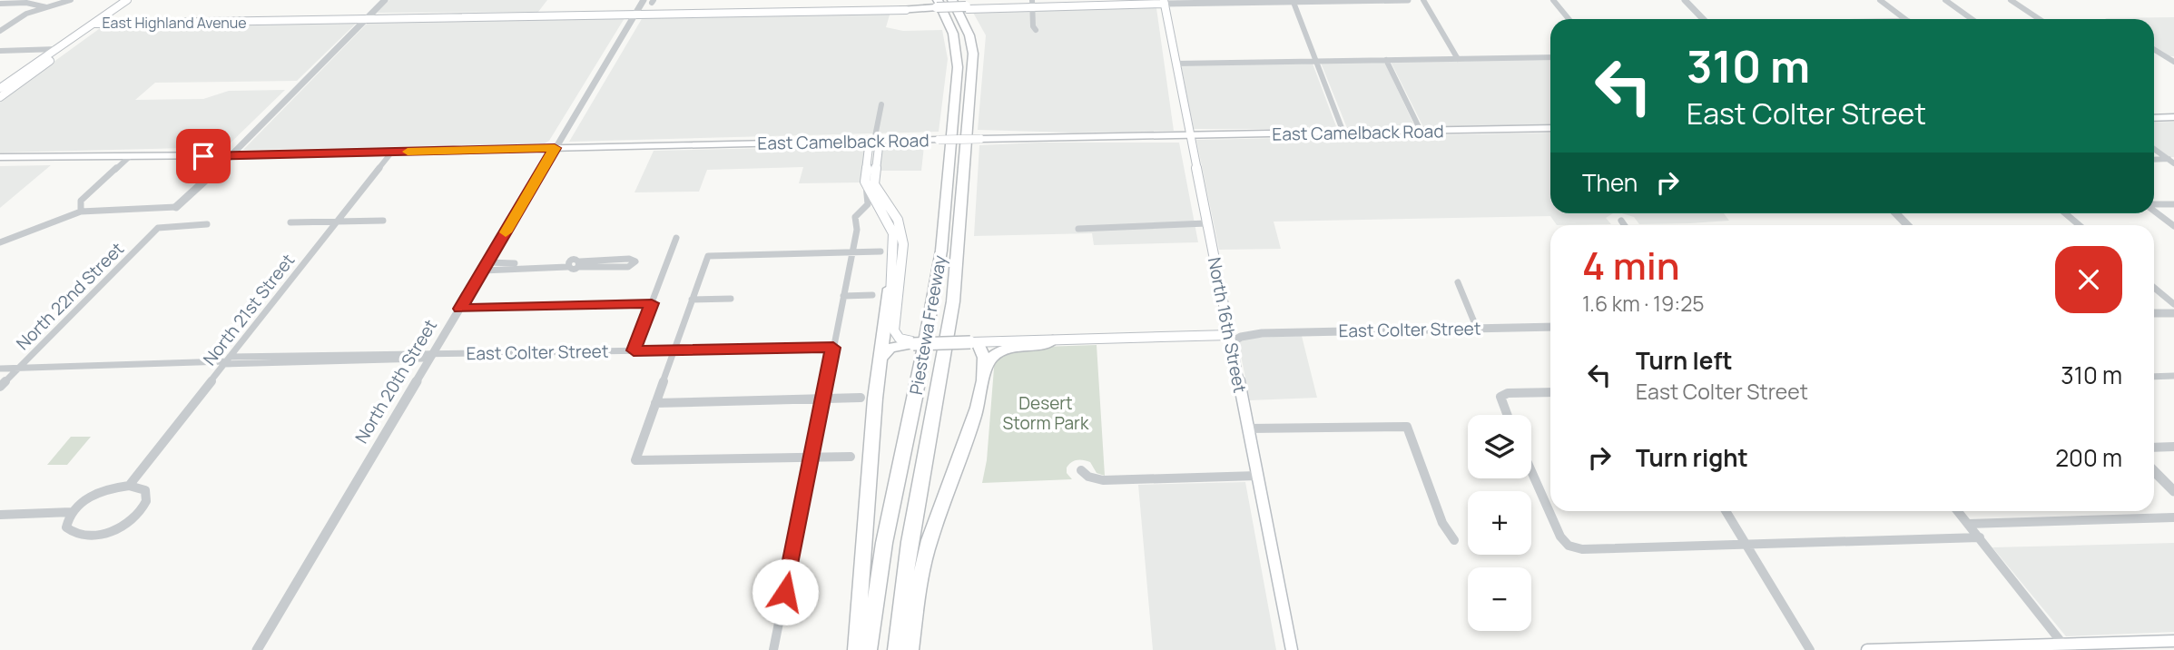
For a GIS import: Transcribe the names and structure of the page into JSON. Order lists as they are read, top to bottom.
{
  "streets": {
    "highway": ["Piestewa Freeway"],
    "main road": [
      "East Highland Avenue",
      "East Camelback Road",
      "North 16th Street",
      "East Colter Street"
    ],
    "street": ["North 22nd Street", "North 21st Street", "North 20th Street"]
  },
  "crossings": [
    ["East Highland Avenue", "North 20th Street"],
    ["East Camelback Road", "North 21st Street"],
    ["East Camelback Road", "North 16th Street"],
    ["East Camelback Road", "North 20th Street"],
    ["North 22nd Street", "East Colter Street"],
    ["North 21st Street", "East Colter Street"],
    ["North 16th Street", "East Colter Street"],
    ["East Colter Street", "North 20th Street"]
  ],
  "parks": ["Desert Storm Park"],
  "page": {
    "turn": ["310 m", "East Colter Street"],
    "then": "Then",
    "heading": ["4 min", "1.6 km · 19:25"],
    "list": [
      {
        "name": "Turn left",
        "note": "East Colter Street",
        "value": "310 m"
      },
      {
        "name": "Turn right",
        "value": "200 m"
      }
    ],
    "map_buttons": ["+", "−"]
  }
}
